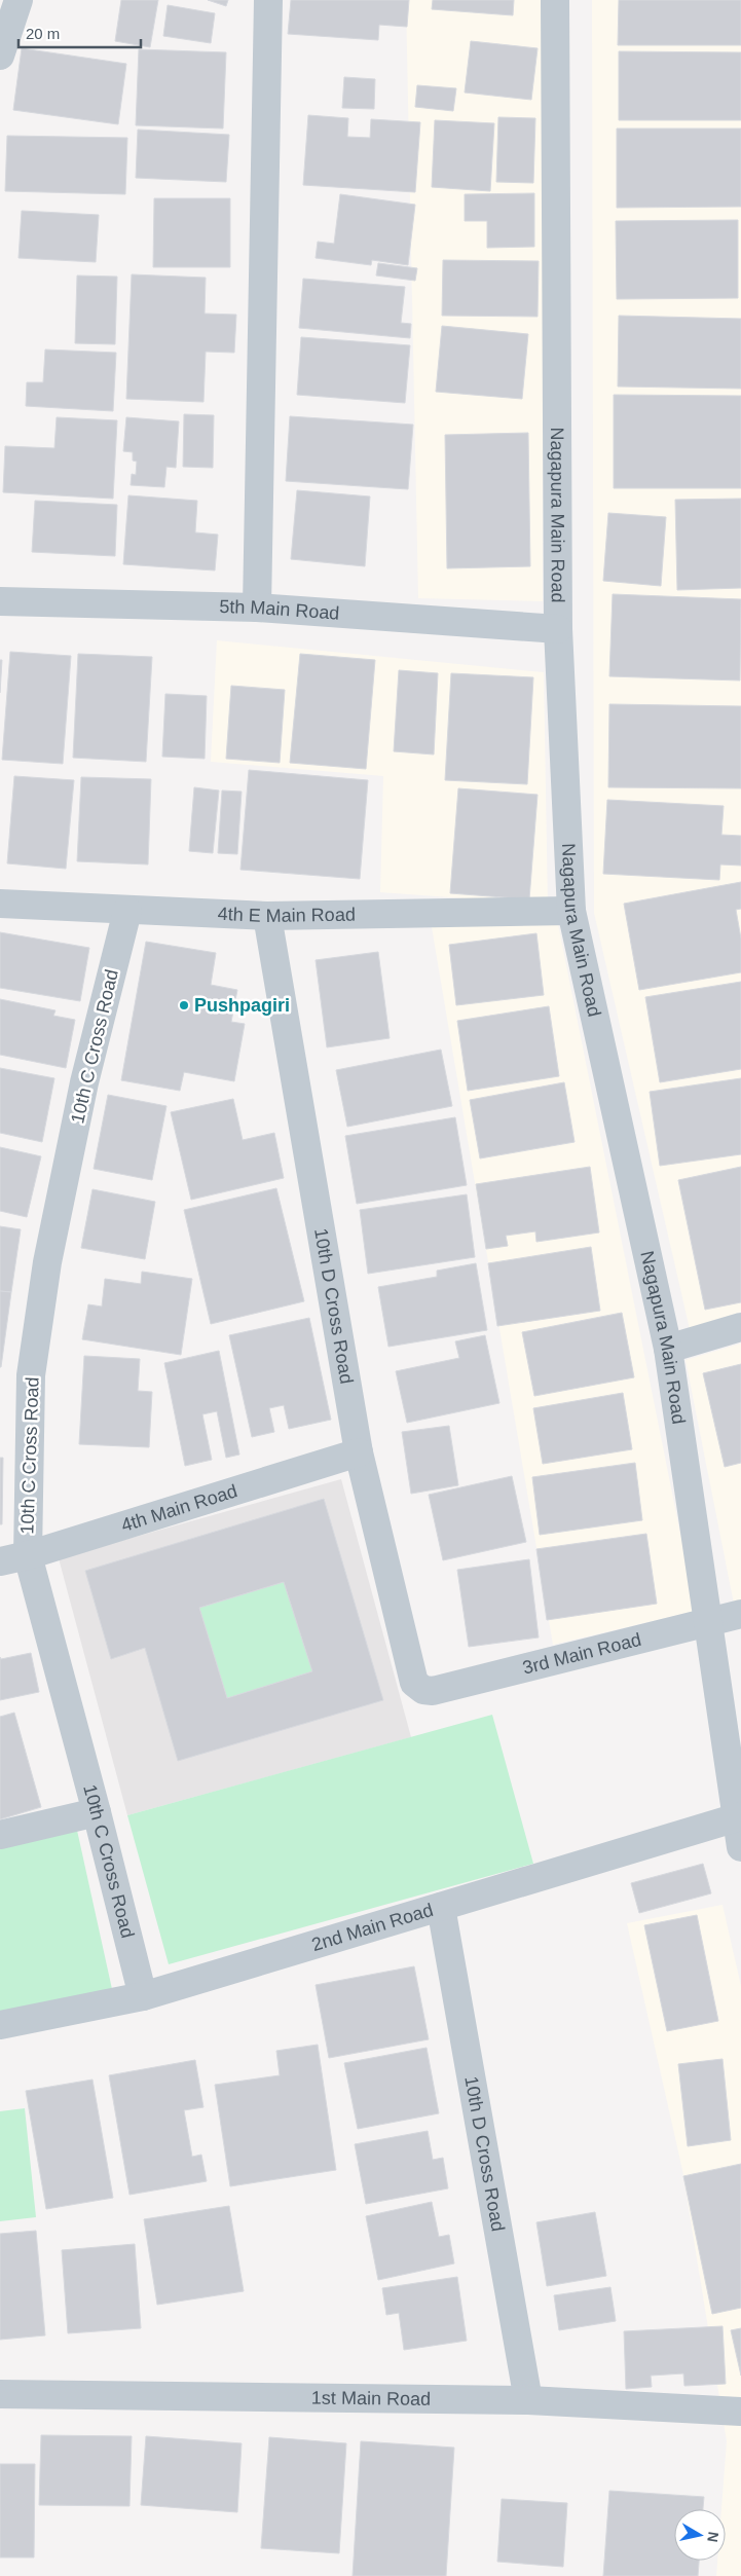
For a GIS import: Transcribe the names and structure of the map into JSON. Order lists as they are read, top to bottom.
{
  "streets": {
    "street": [
      "Nagapura Main Road",
      "5th Main Road",
      "4th E Main Road",
      "10th C Cross Road",
      "10th D Cross Road",
      "4th Main Road",
      "3rd Main Road",
      "2nd Main Road",
      "1st Main Road"
    ]
  },
  "crossings": [
    ["Nagapura Main Road", "5th Main Road"],
    ["Nagapura Main Road", "4th E Main Road"],
    ["Nagapura Main Road", "3rd Main Road"],
    ["Nagapura Main Road", "2nd Main Road"],
    ["4th E Main Road", "10th C Cross Road"],
    ["4th E Main Road", "10th D Cross Road"],
    ["10th C Cross Road", "4th Main Road"],
    ["10th C Cross Road", "2nd Main Road"],
    ["10th D Cross Road", "4th Main Road"],
    ["10th D Cross Road", "3rd Main Road"],
    ["10th D Cross Road", "2nd Main Road"],
    ["10th D Cross Road", "1st Main Road"]
  ],
  "places": ["Pushpagiri"],
  "scale_bar": "20 m",
  "north": "right"
}
